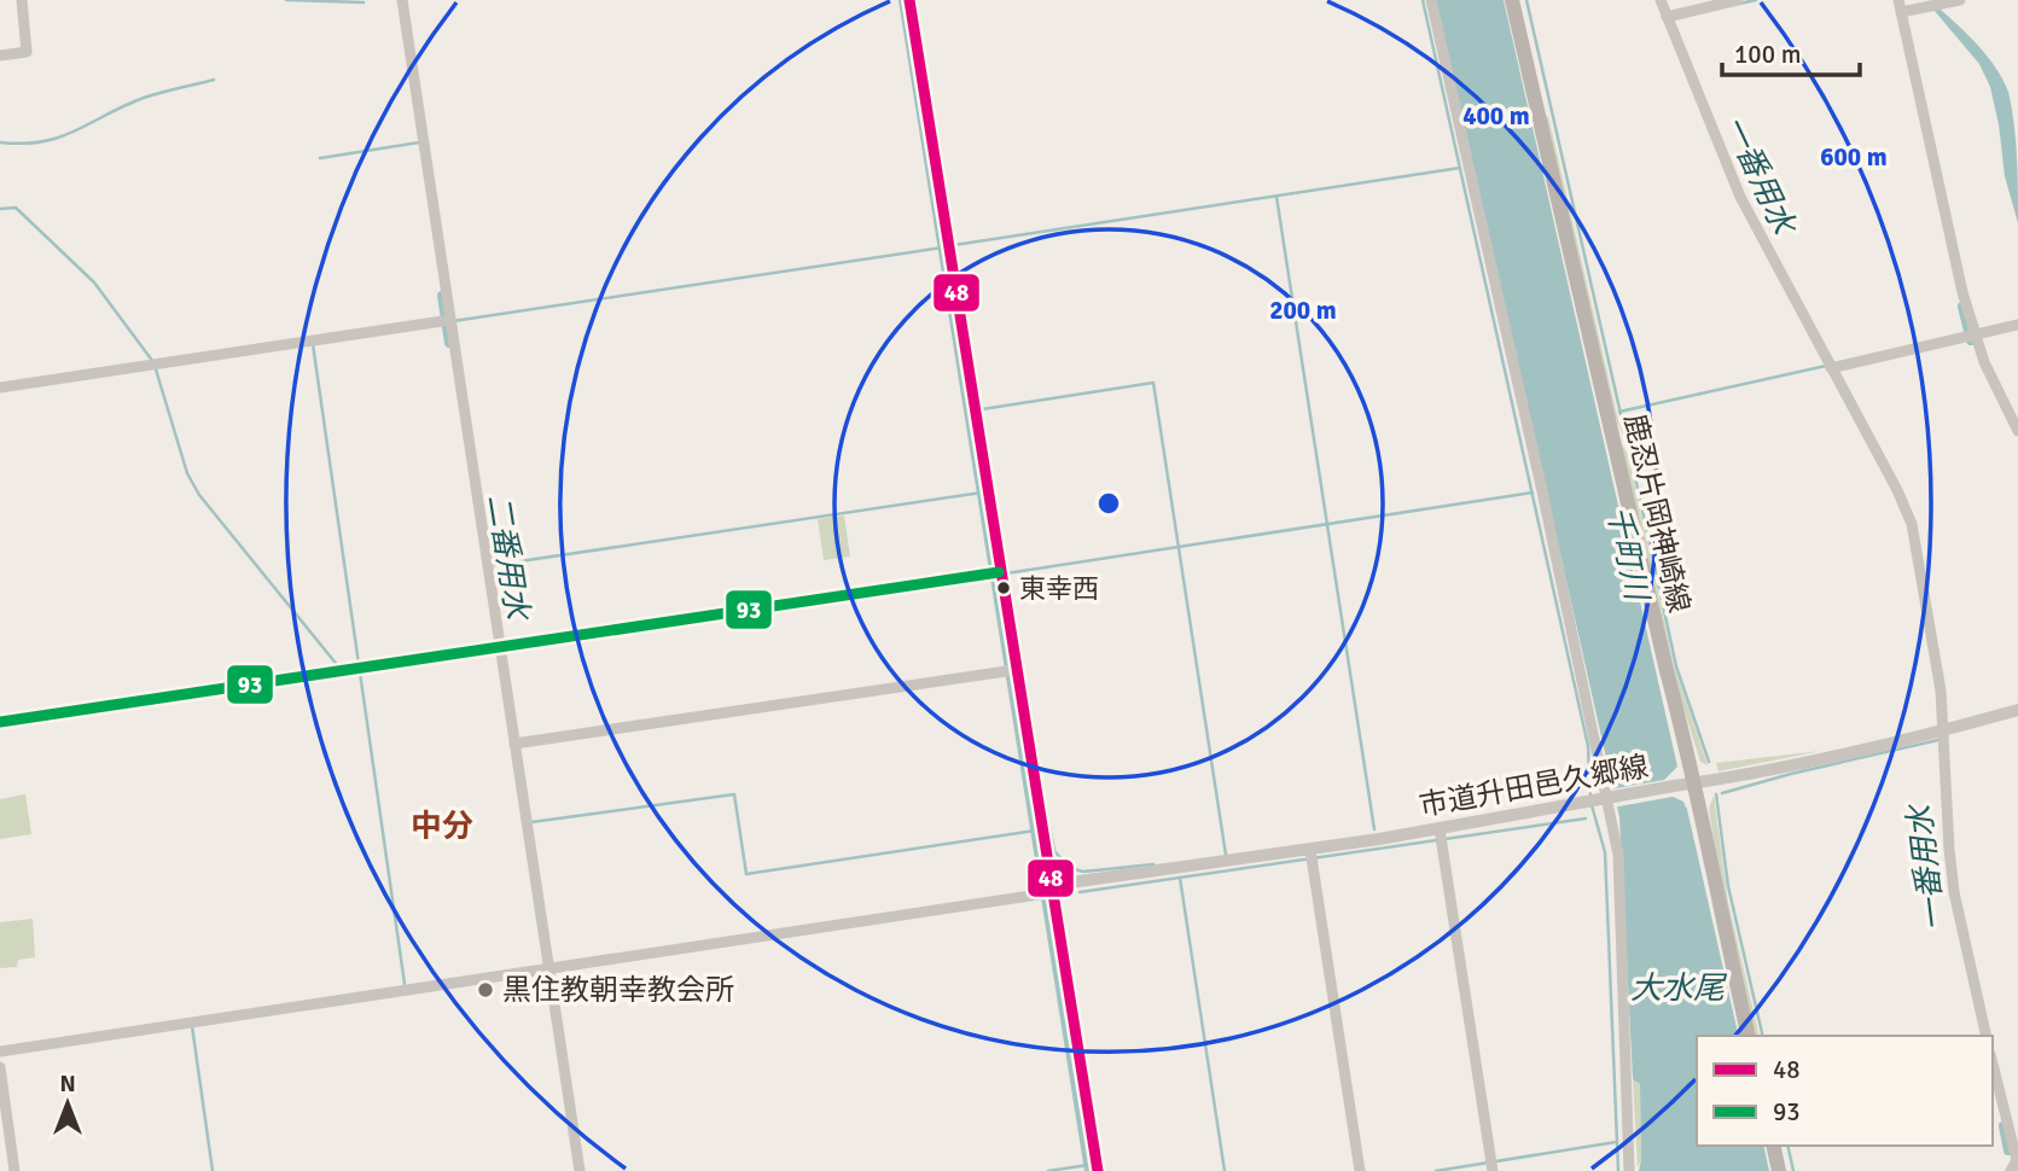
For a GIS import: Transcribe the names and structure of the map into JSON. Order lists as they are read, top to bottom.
{
  "streets": {
    "main road": ["鹿忍片岡神崎線"],
    "street": ["市道升田邑久郷線"]
  },
  "crossings": [
    ["鹿忍片岡神崎線", "市道升田邑久郷線"]
  ],
  "districts": ["中分"],
  "water": [
    "一番用水",
    "千町川",
    "二番用水",
    "大水尾"
  ],
  "places": ["東幸西", "黒住教朝幸教会所"],
  "lines": ["transit line 48", "transit line 93"],
  "legend": ["48", "93"],
  "scale_bar": "100 m",
  "north": "top",
  "rings": ["400 m", "600 m", "200 m"]
}
